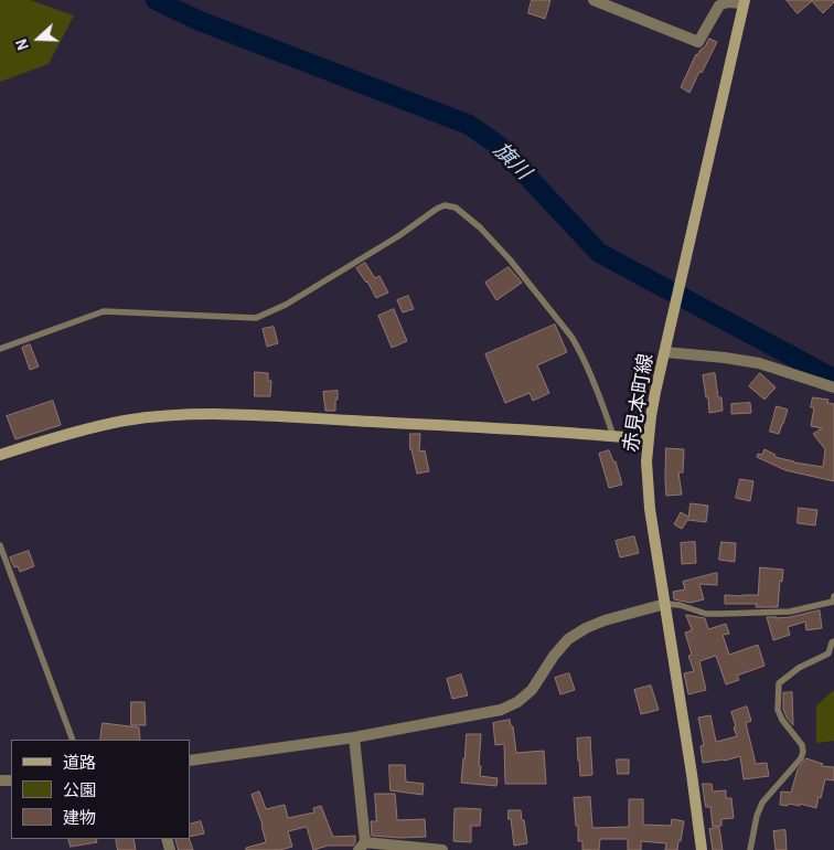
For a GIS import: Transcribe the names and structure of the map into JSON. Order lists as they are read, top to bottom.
{
  "streets": {
    "main road": ["赤見本町線"]
  },
  "water": ["旗川"],
  "legend": ["道路", "公園", "建物"],
  "north": "left"
}
